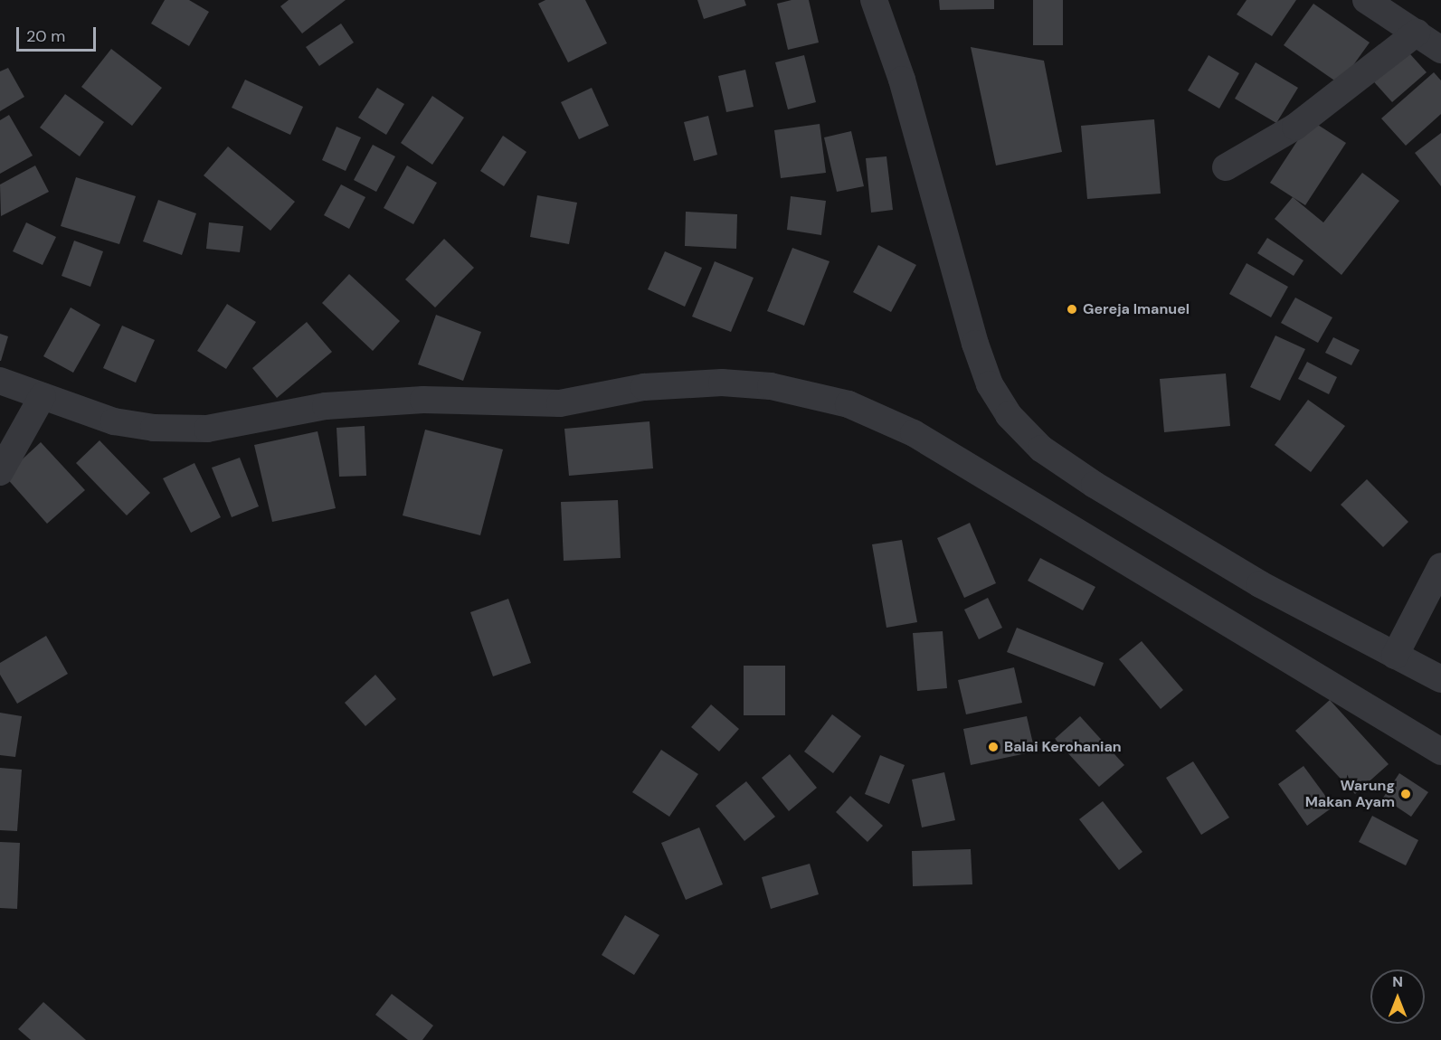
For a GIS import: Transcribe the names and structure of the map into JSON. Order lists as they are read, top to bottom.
{
  "places": ["Gereja Imanuel", "Balai Kerohanian", "Warung Makan Ayam"],
  "scale_bar": "20 m",
  "north": "top"
}
